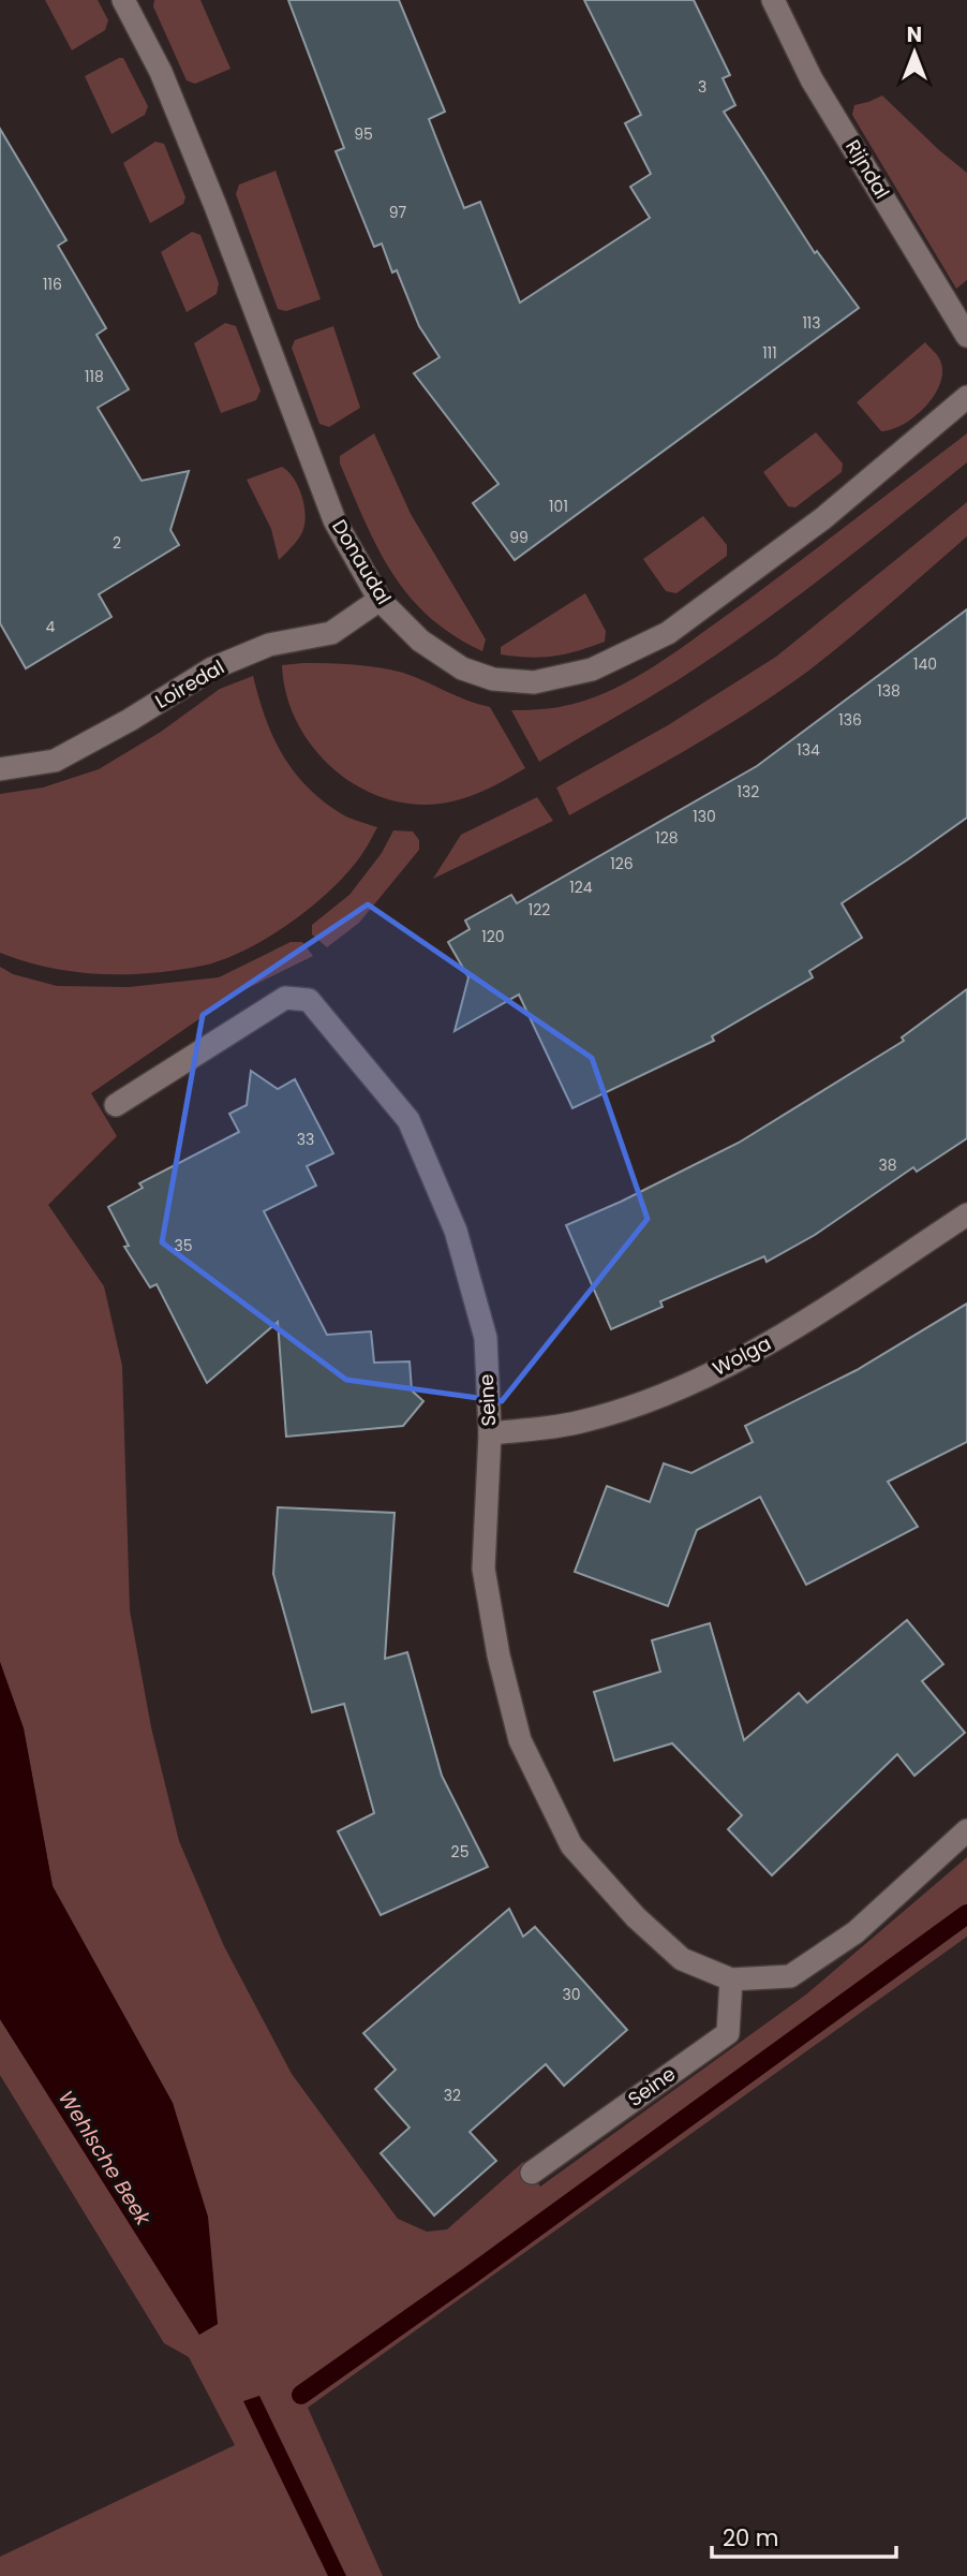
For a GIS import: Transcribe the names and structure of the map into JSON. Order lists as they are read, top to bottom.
{
  "streets": {
    "street": [
      "Rijndal",
      "Donaudal",
      "Loiredal",
      "Wolga",
      "Seine"
    ]
  },
  "crossings": [
    ["Donaudal", "Loiredal"],
    ["Wolga", "Seine"]
  ],
  "water": ["Wehlsche Beek"],
  "house_numbers": [
    "3",
    "95",
    "97",
    "116",
    "113",
    "111",
    "118",
    "101",
    "99",
    "2",
    "4",
    "140",
    "138",
    "136",
    "134",
    "132",
    "130",
    "128",
    "126",
    "124",
    "122",
    "120",
    "33",
    "38",
    "35",
    "25",
    "30",
    "32"
  ],
  "scale_bar": "20 m",
  "north": "top"
}
